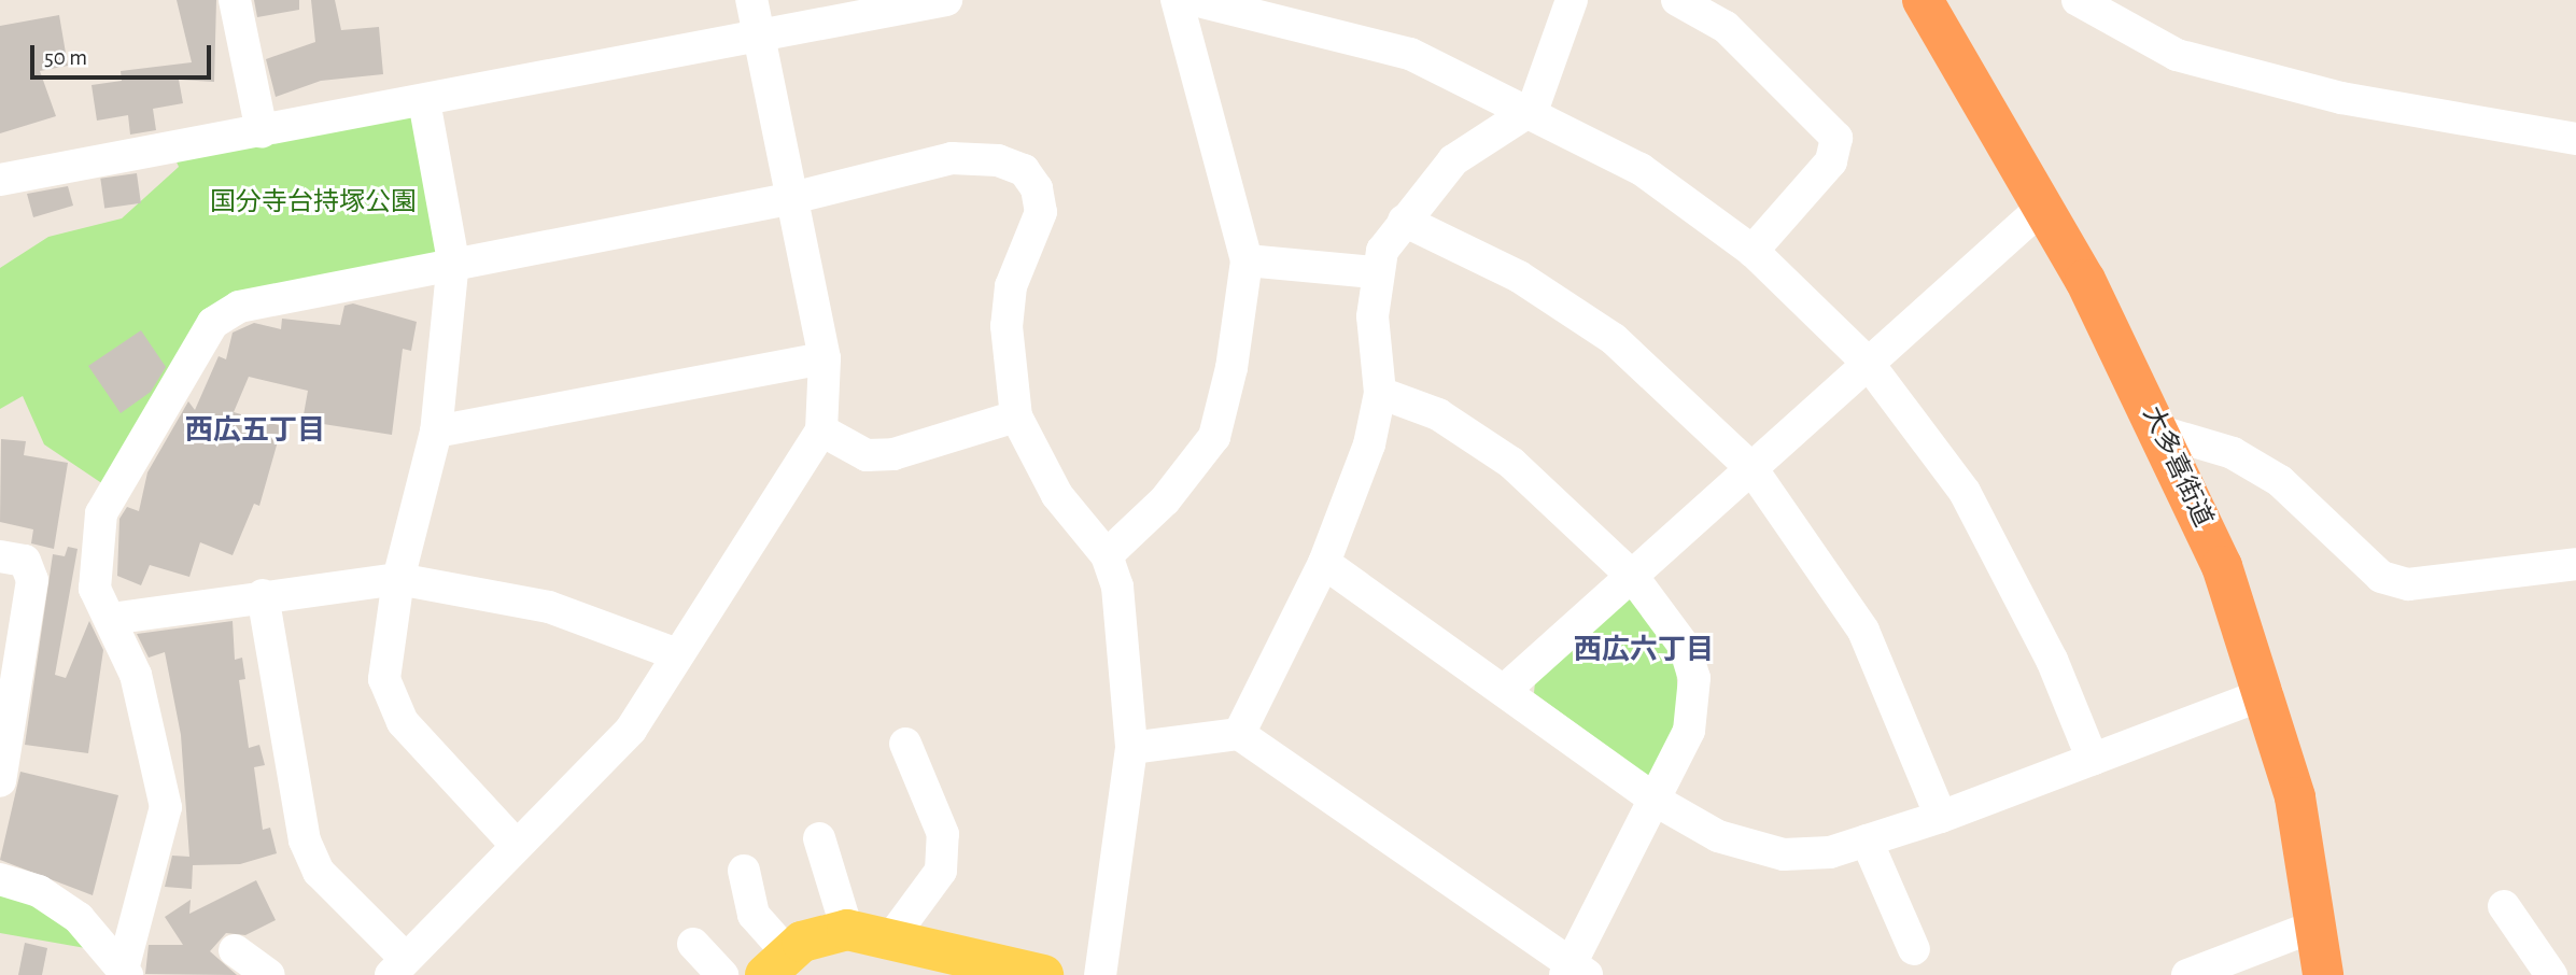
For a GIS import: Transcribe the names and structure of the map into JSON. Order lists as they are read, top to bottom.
{
  "streets": {
    "highway": ["大多喜街道"]
  },
  "districts": ["西広五丁目", "西広六丁目"],
  "parks": ["国分寺台持塚公園"],
  "scale_bar": "50 m"
}
